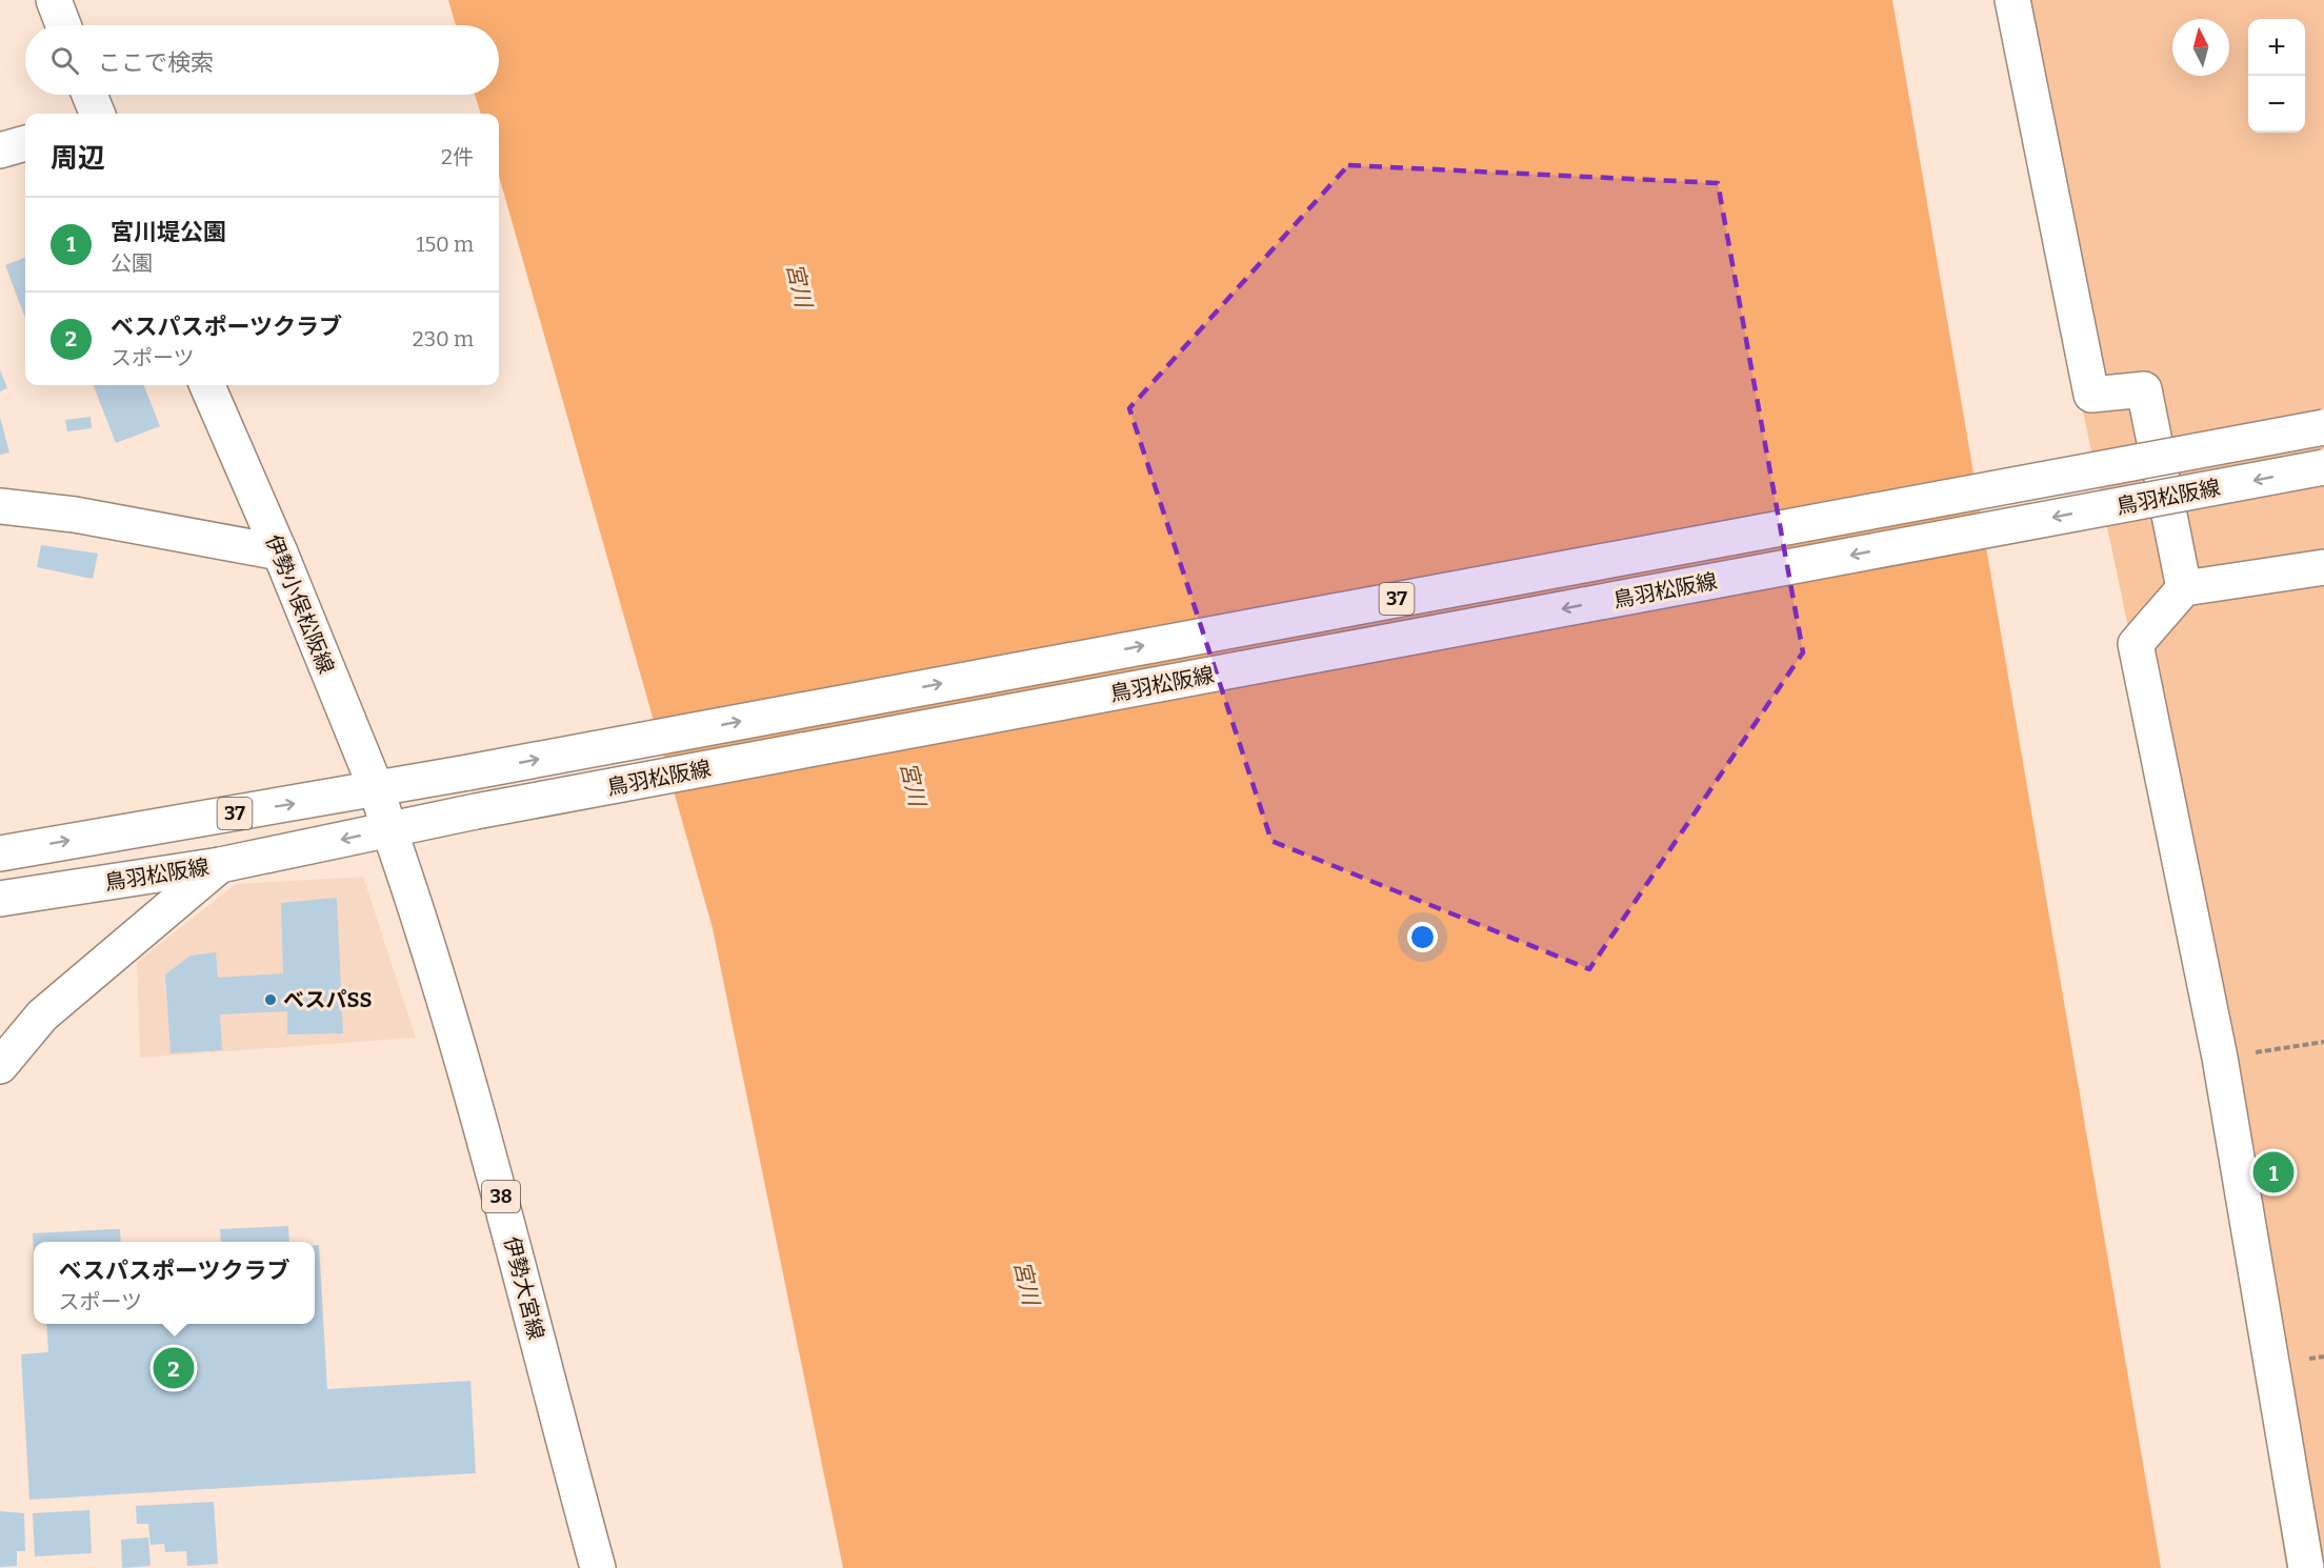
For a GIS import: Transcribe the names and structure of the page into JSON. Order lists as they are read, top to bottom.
{
  "streets": {
    "main road": [
      "鳥羽松阪線",
      "37",
      "伊勢小俣松阪線",
      "38",
      "伊勢大宮線"
    ]
  },
  "crossings": [
    ["鳥羽松阪線", "伊勢小俣松阪線"],
    ["鳥羽松阪線", "伊勢大宮線"],
    ["伊勢小俣松阪線", "伊勢大宮線"]
  ],
  "water": ["宮川"],
  "places": ["ベスパSS"],
  "north": "top",
  "page": {
    "map_buttons": ["+", "−"],
    "search": "ここで検索",
    "heading": ["周辺", "2件"],
    "list": [
      {
        "mark": "1",
        "name": "宮川堤公園",
        "note": "公園",
        "value": "150 m"
      },
      {
        "mark": "2",
        "name": "ベスパスポーツクラブ",
        "note": "スポーツ",
        "value": "230 m"
      }
    ],
    "pins": ["1", "2"],
    "popup": ["ベスパスポーツクラブ", "スポーツ"]
  }
}
